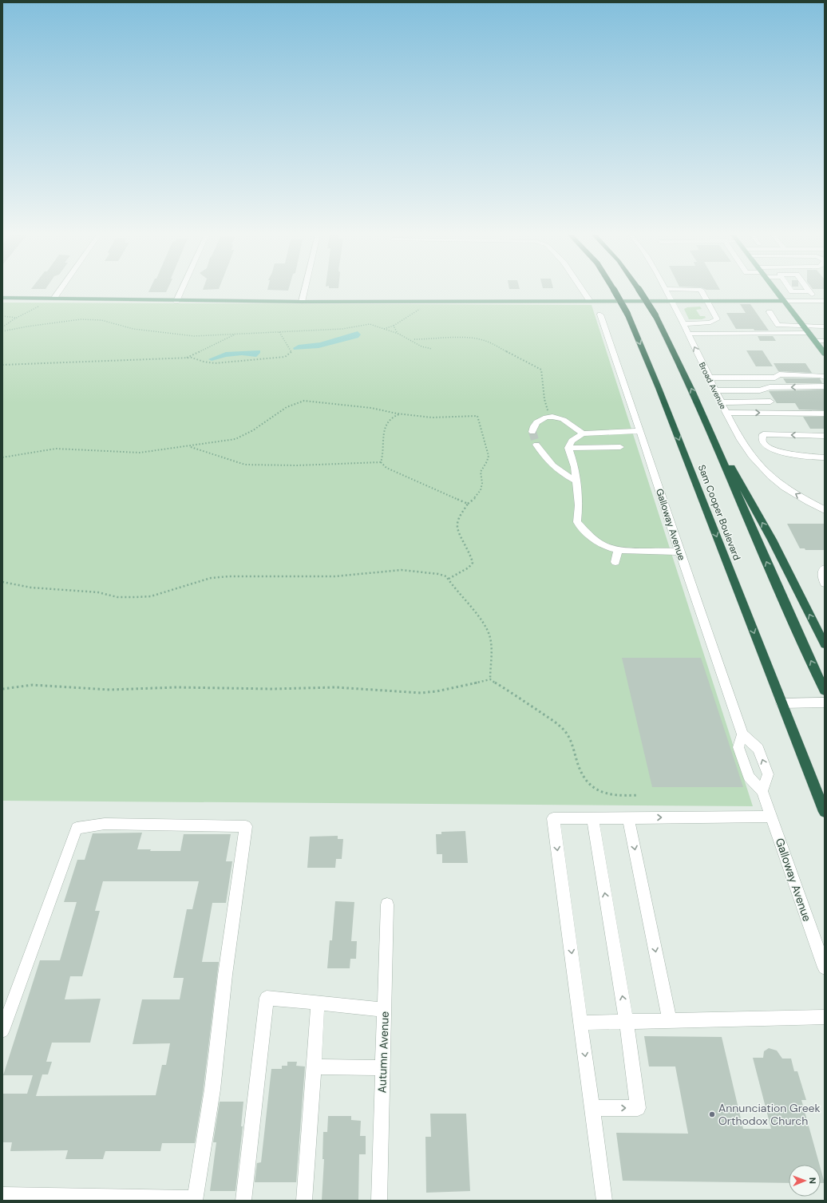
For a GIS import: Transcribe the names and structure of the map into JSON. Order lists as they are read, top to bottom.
{
  "streets": {
    "highway": ["Sam Cooper Boulevard"],
    "street": ["Broad Avenue", "Galloway Avenue", "Autumn Avenue"]
  },
  "one_way": ["Broad Avenue"],
  "places": ["Annunciation Greek Orthodox Church"],
  "north": "right"
}
